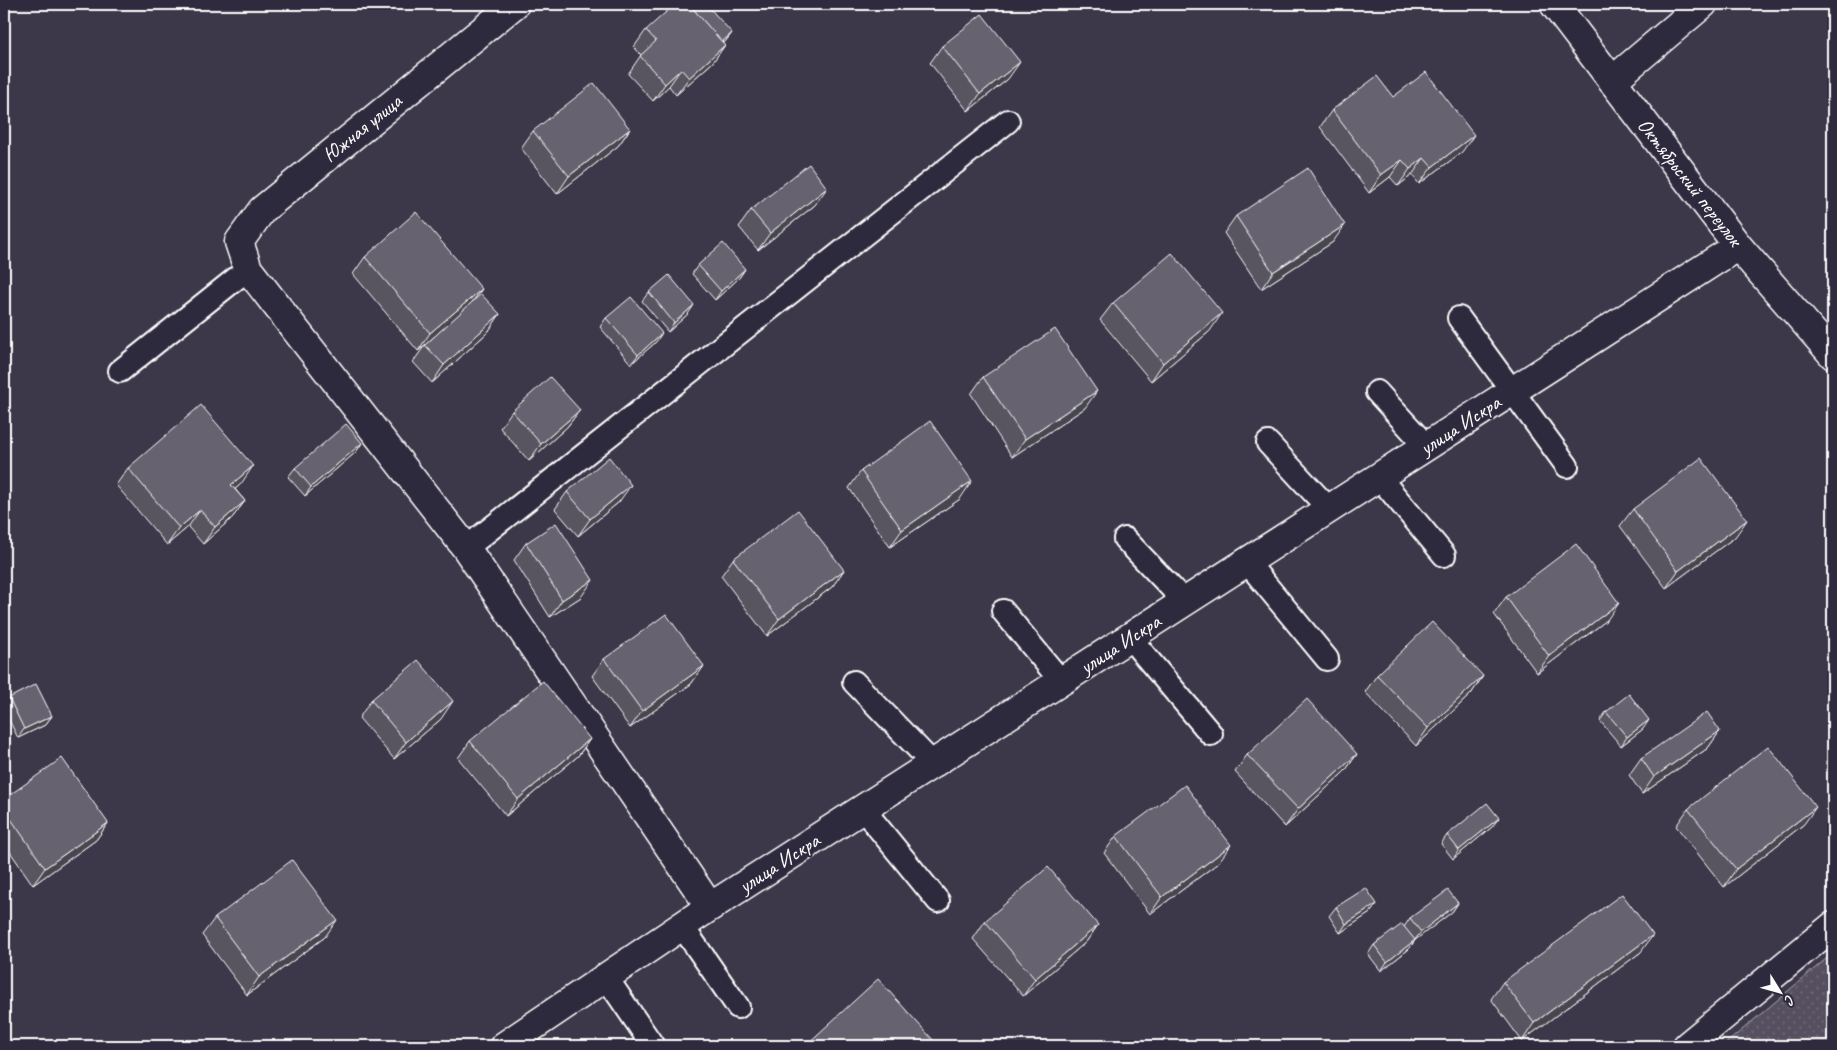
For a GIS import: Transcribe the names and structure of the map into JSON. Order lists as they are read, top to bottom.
{
  "streets": {
    "street": ["Южная улица", "Октябрьский переулок", "улица Искра"]
  },
  "crossings": [
    ["Октябрьский переулок", "улица Искра"]
  ],
  "north": "bottom right"
}
